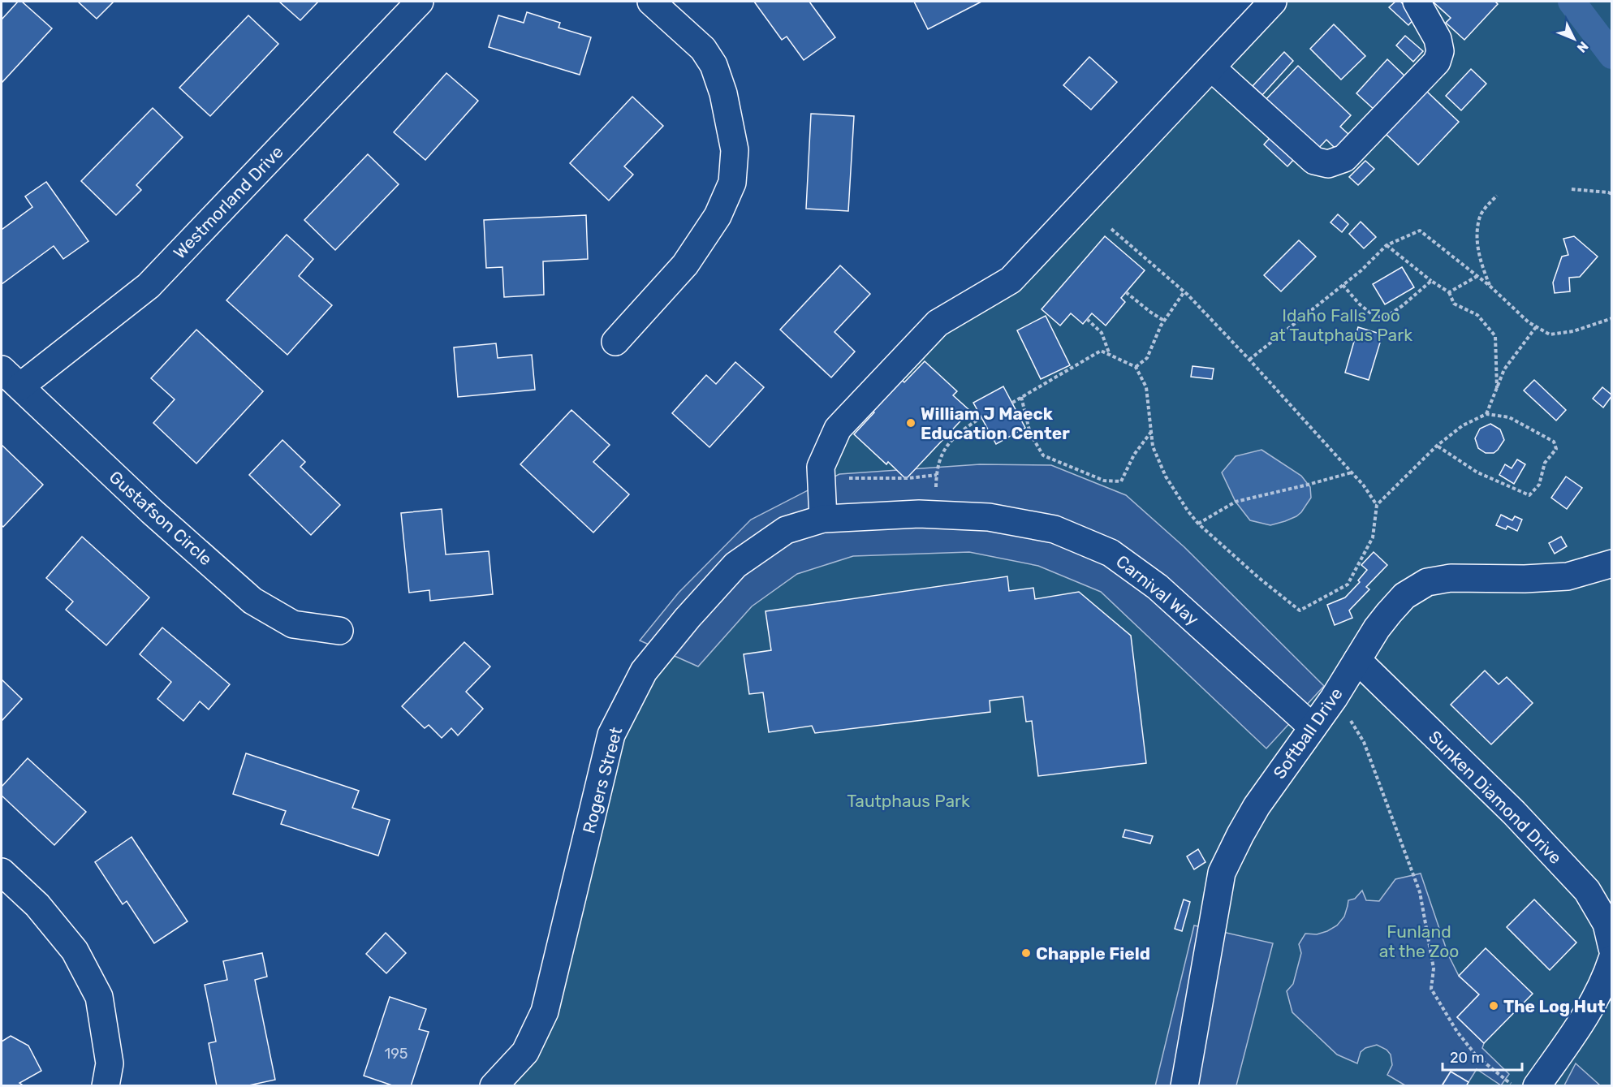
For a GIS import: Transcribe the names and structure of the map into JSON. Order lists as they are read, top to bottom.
{
  "streets": {
    "street": [
      "Westmorland Drive",
      "Gustafson Circle",
      "Carnival Way",
      "Softball Drive",
      "Rogers Street",
      "Sunken Diamond Drive"
    ]
  },
  "crossings": [
    ["Westmorland Drive", "Gustafson Circle"],
    ["Carnival Way", "Softball Drive"],
    ["Carnival Way", "Rogers Street"],
    ["Softball Drive", "Sunken Diamond Drive"]
  ],
  "parks": ["Idaho Falls Zoo at Tautphaus Park", "Tautphaus Park", "Funland at the Zoo"],
  "places": ["William J Maeck Education Center", "Chapple Field", "The Log Hut"],
  "house_numbers": ["195"],
  "scale_bar": "20 m",
  "north": "bottom right"
}
